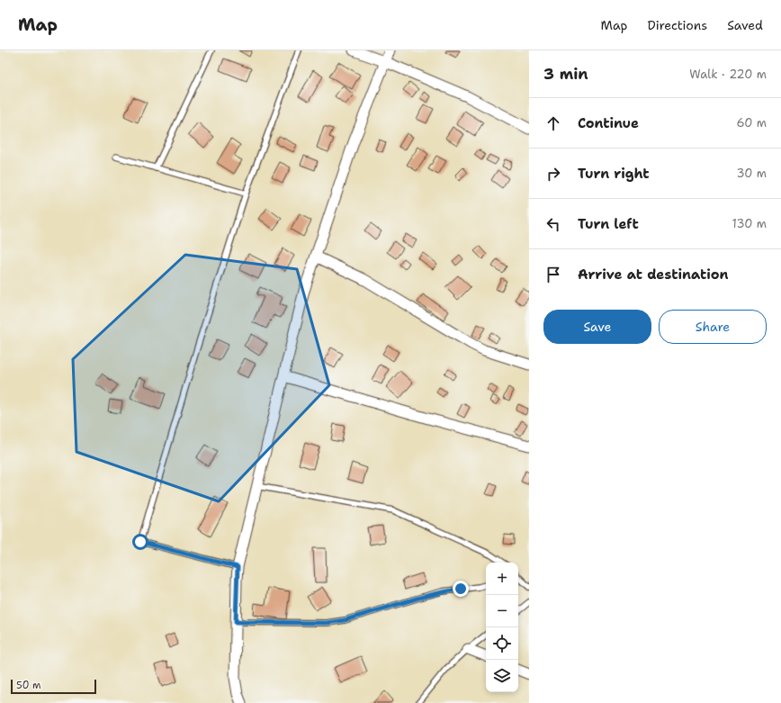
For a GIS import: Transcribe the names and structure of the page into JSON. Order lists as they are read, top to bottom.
{
  "scale_bar": "50 m",
  "page": {
    "header": "Map",
    "nav": ["Map", "Directions", "Saved"],
    "heading": ["3 min", "Walk · 220 m"],
    "list": [
      ["Continue", "60 m"],
      ["Turn right", "30 m"],
      ["Turn left", "130 m"],
      "Arrive at destination"
    ],
    "buttons": ["Save", "Share"],
    "map_buttons": ["+", "−"],
    "scale": "50 m"
  }
}
